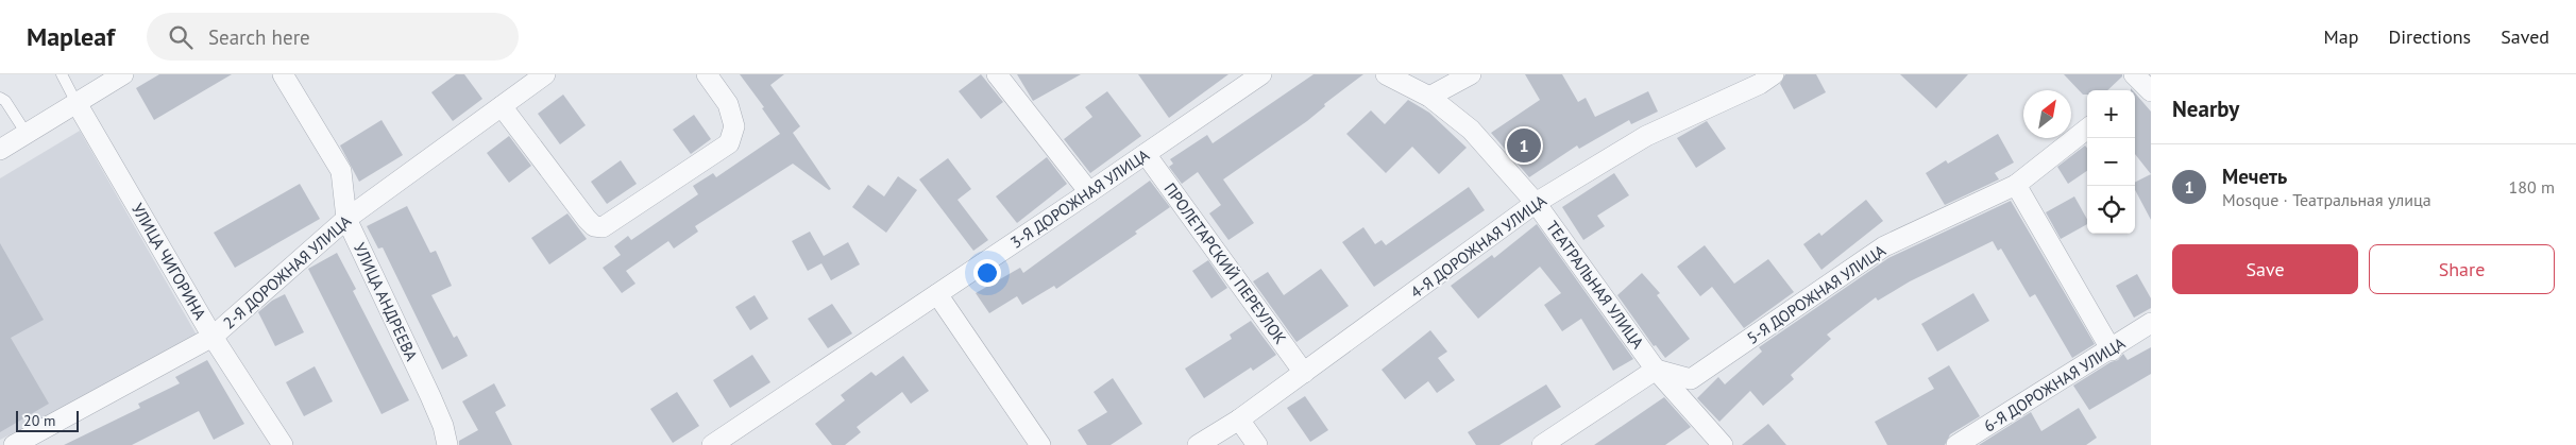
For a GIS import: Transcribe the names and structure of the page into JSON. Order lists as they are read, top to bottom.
{
  "streets": {
    "street": [
      "3-Я ДОРОЖНАЯ УЛИЦА",
      "4-Я ДОРОЖНАЯ УЛИЦА",
      "УЛИЦА ЧИГОРИНА",
      "ПРОЛЕТАРСКИЙ ПЕРЕУЛОК",
      "2-Я ДОРОЖНАЯ УЛИЦА",
      "ТЕАТРАЛЬНАЯ УЛИЦА",
      "5-Я ДОРОЖНАЯ УЛИЦА",
      "УЛИЦА АНДРЕЕВА",
      "6-Я ДОРОЖНАЯ УЛИЦА"
    ]
  },
  "crossings": [
    ["3-Я ДОРОЖНАЯ УЛИЦА", "ПРОЛЕТАРСКИЙ ПЕРЕУЛОК"],
    ["4-Я ДОРОЖНАЯ УЛИЦА", "ПРОЛЕТАРСКИЙ ПЕРЕУЛОК"],
    ["4-Я ДОРОЖНАЯ УЛИЦА", "ТЕАТРАЛЬНАЯ УЛИЦА"],
    ["УЛИЦА ЧИГОРИНА", "2-Я ДОРОЖНАЯ УЛИЦА"],
    ["2-Я ДОРОЖНАЯ УЛИЦА", "УЛИЦА АНДРЕЕВА"],
    ["ТЕАТРАЛЬНАЯ УЛИЦА", "5-Я ДОРОЖНАЯ УЛИЦА"]
  ],
  "scale_bar": "20 m",
  "north": "top right",
  "page": {
    "header": "Mapleaf",
    "search": "Search here",
    "nav": ["Map", "Directions", "Saved"],
    "heading": "Nearby",
    "map_buttons": ["+", "−"],
    "pins": "1",
    "list": [
      {
        "mark": "1",
        "name": "Мечеть",
        "note": "Mosque · Театральная улица",
        "value": "180 m"
      }
    ],
    "buttons": ["Save", "Share"],
    "scale": "20 m"
  }
}
